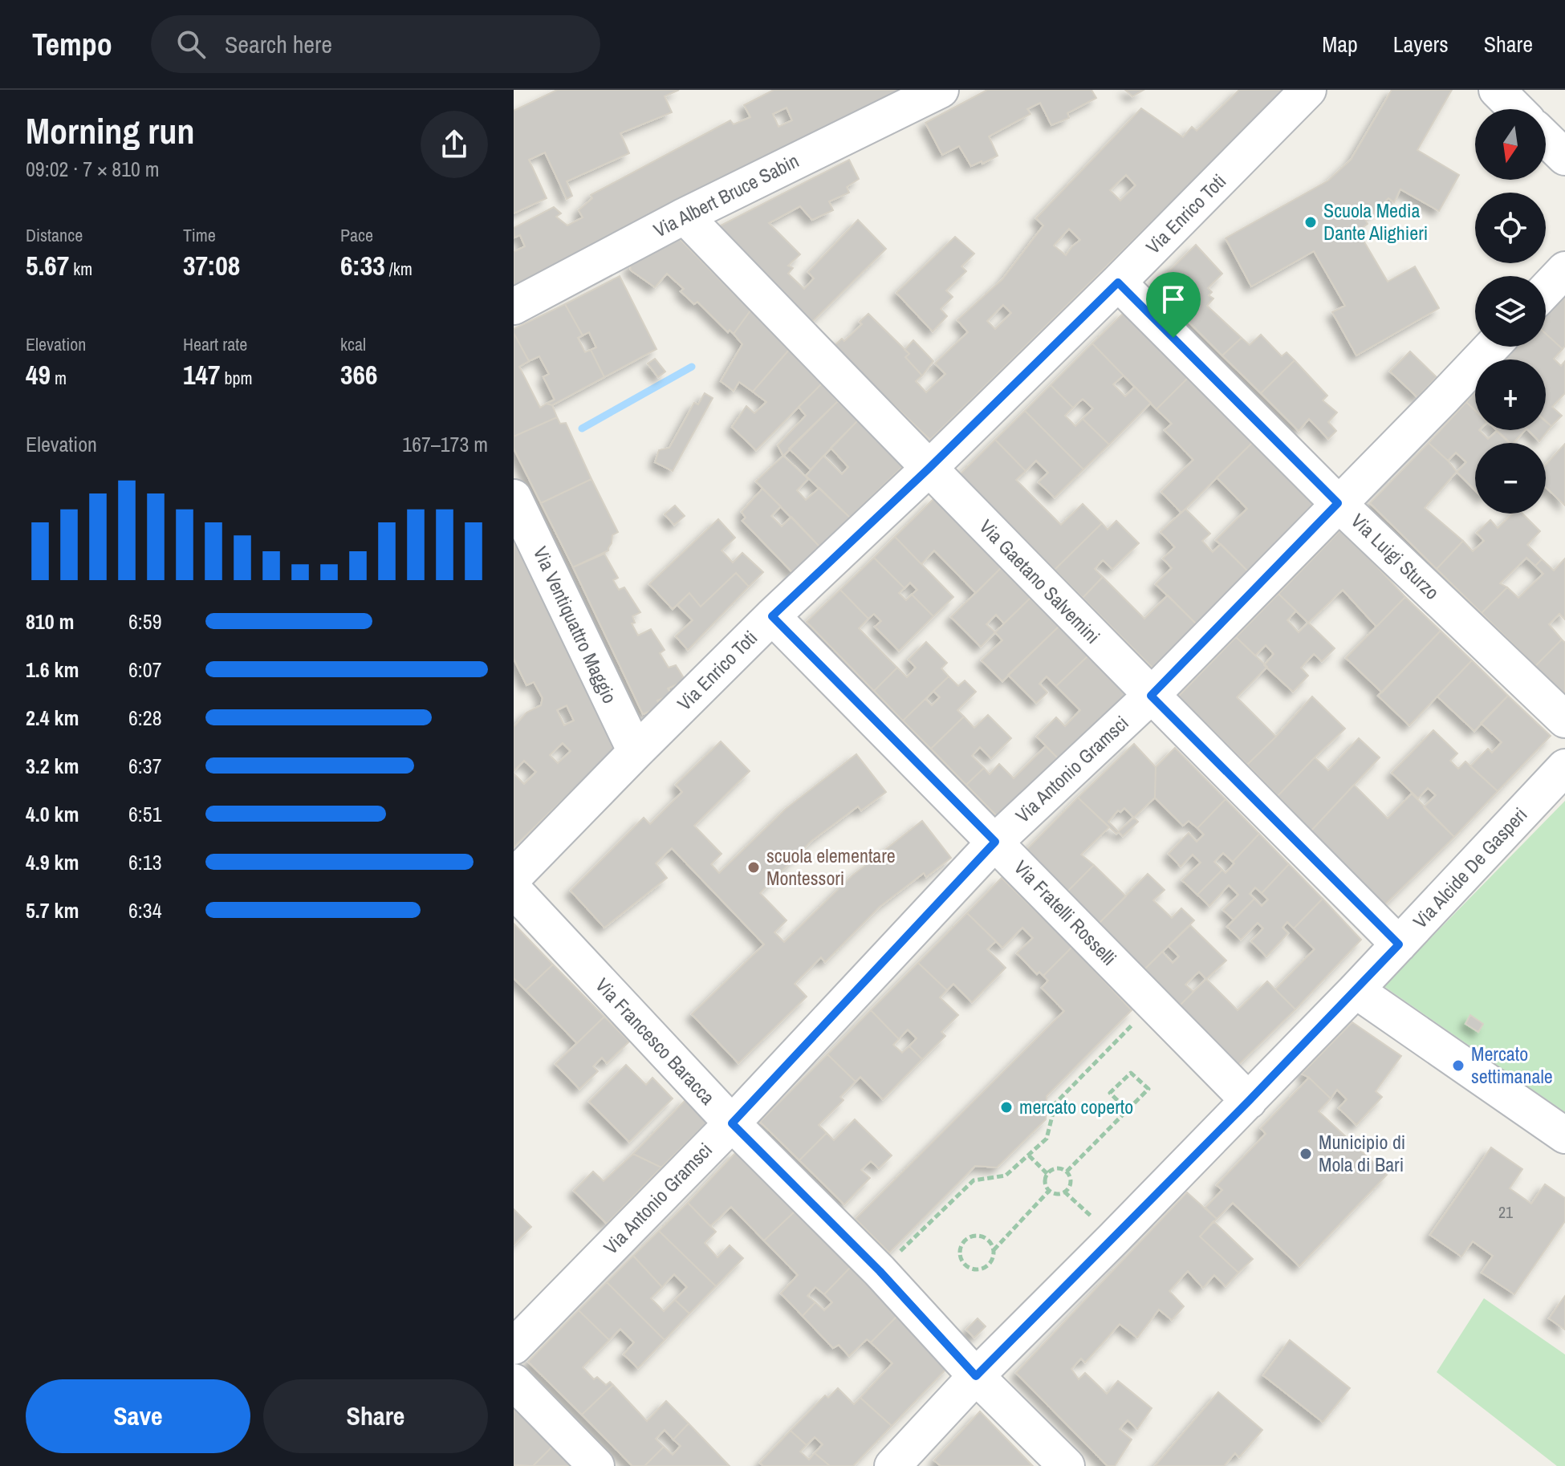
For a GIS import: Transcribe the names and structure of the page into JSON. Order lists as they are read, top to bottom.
{
  "streets": {
    "street": [
      "Via Albert Bruce Sabin",
      "Via Enrico Toti",
      "Via Luigi Sturzo",
      "Via Gaetano Salvemini",
      "Via Ventiquattro Maggio",
      "Via Antonio Gramsci",
      "Via Alcide De Gasperi",
      "Via Fratelli Rosselli",
      "Via Francesco Baracca"
    ]
  },
  "crossings": [
    ["Via Albert Bruce Sabin", "Via Gaetano Salvemini"],
    ["Via Enrico Toti", "Via Luigi Sturzo"],
    ["Via Enrico Toti", "Via Gaetano Salvemini"],
    ["Via Enrico Toti", "Via Ventiquattro Maggio"],
    ["Via Enrico Toti", "Via Fratelli Rosselli"],
    ["Via Luigi Sturzo", "Via Antonio Gramsci"],
    ["Via Gaetano Salvemini", "Via Antonio Gramsci"],
    ["Via Gaetano Salvemini", "Via Alcide De Gasperi"],
    ["Via Antonio Gramsci", "Via Fratelli Rosselli"],
    ["Via Antonio Gramsci", "Via Francesco Baracca"],
    ["Via Alcide De Gasperi", "Via Fratelli Rosselli"],
    ["Via Alcide De Gasperi", "Via Francesco Baracca"]
  ],
  "places": [
    "Scuola Media Dante Alighieri",
    "scuola elementare Montessori",
    "Mercato settimanale",
    "mercato coperto",
    "Municipio di Mola di Bari"
  ],
  "house_numbers": ["21"],
  "north": "bottom",
  "page": {
    "header": "Tempo",
    "search": "Search here",
    "nav": ["Map", "Layers", "Share"],
    "heading": ["Morning run", "09:02 · 7 × 810 m"],
    "map_buttons": ["+", "−"],
    "stats": [
      ["Distance", "5.67 km"],
      ["Time", "37:08"],
      ["Pace", "6:33 /km"],
      ["Elevation", "49 m"],
      ["Heart rate", "147 bpm"],
      ["kcal", "366"]
    ],
    "chart": ["Elevation", "167–173 m"],
    "list": [
      {
        "name": "810 m",
        "note": "6:59"
      },
      {
        "name": "1.6 km",
        "note": "6:07"
      },
      {
        "name": "2.4 km",
        "note": "6:28"
      },
      {
        "name": "3.2 km",
        "note": "6:37"
      },
      {
        "name": "4.0 km",
        "note": "6:51"
      },
      {
        "name": "4.9 km",
        "note": "6:13"
      },
      {
        "name": "5.7 km",
        "note": "6:34"
      }
    ],
    "buttons": ["Save", "Share"]
  }
}
